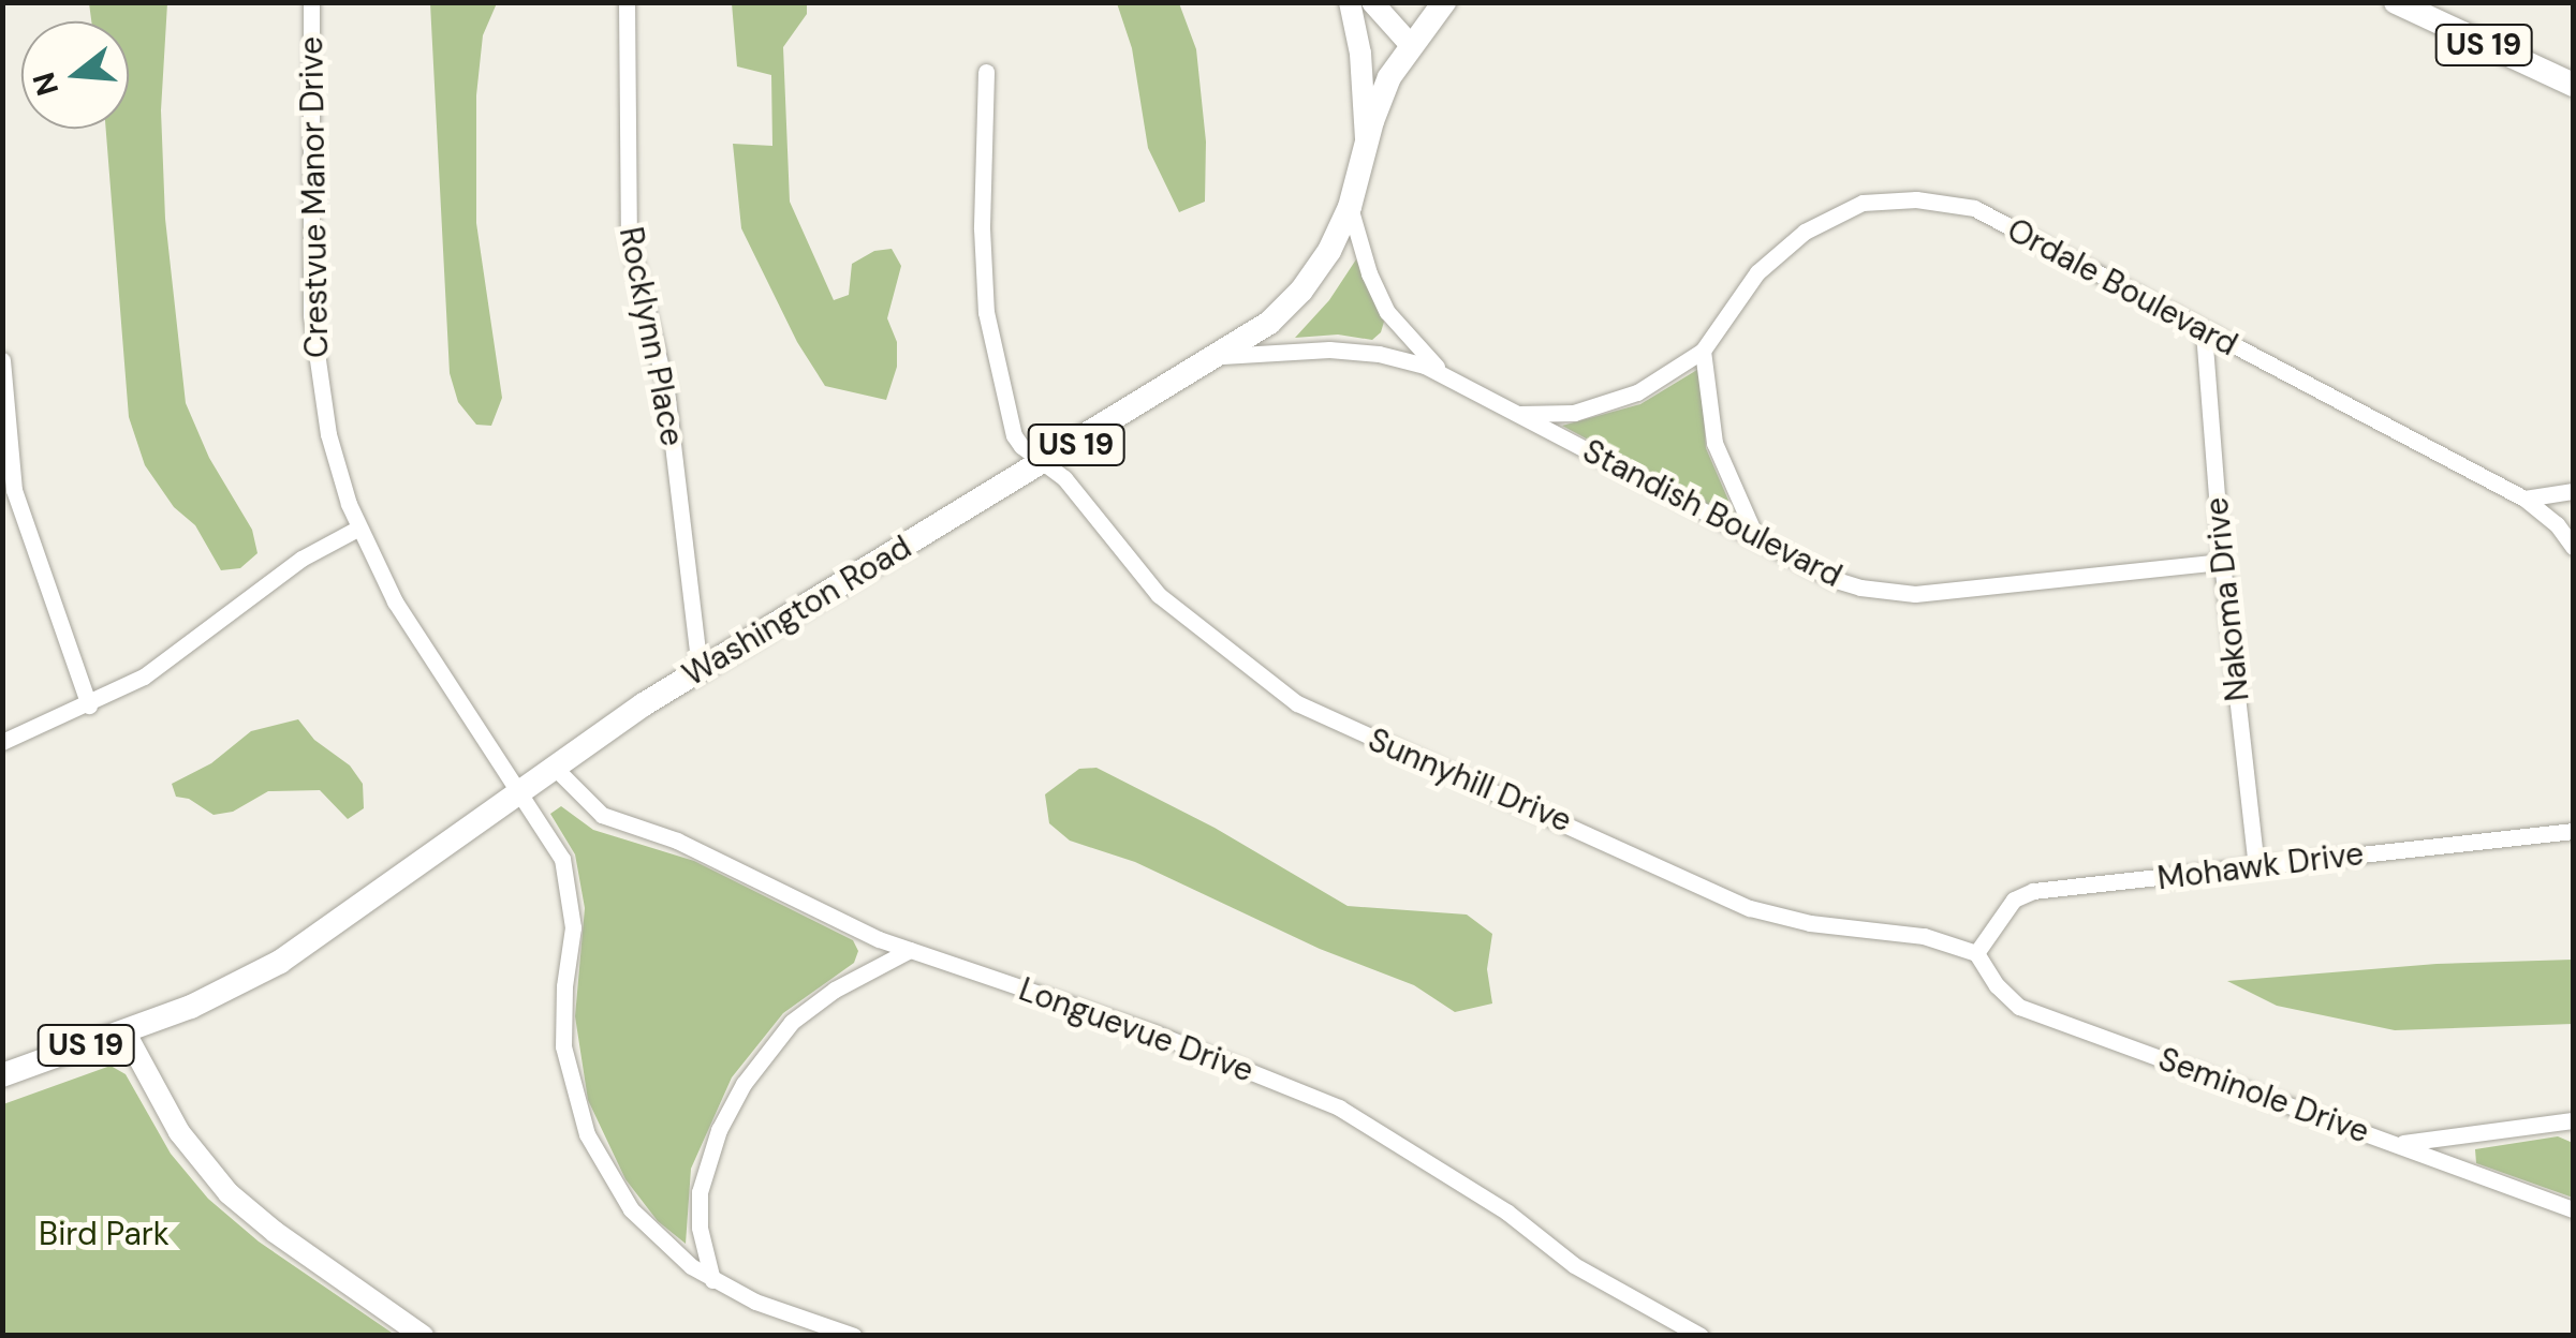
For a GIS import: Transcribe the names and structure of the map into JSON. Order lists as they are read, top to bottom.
{
  "streets": {
    "main road": ["US 19", "Washington Road"],
    "street": [
      "Crestvue Manor Drive",
      "Ordale Boulevard",
      "Rocklynn Place",
      "Standish Boulevard",
      "Nakoma Drive",
      "Sunnyhill Drive",
      "Mohawk Drive",
      "Longuevue Drive",
      "Seminole Drive"
    ]
  },
  "crossings": [
    ["Crestvue Manor Drive", "Washington Road"],
    ["Ordale Boulevard", "Standish Boulevard"],
    ["Ordale Boulevard", "Nakoma Drive"],
    ["Rocklynn Place", "Washington Road"],
    ["Standish Boulevard", "Nakoma Drive"],
    ["Standish Boulevard", "Washington Road"],
    ["Nakoma Drive", "Mohawk Drive"],
    ["Washington Road", "Sunnyhill Drive"],
    ["Washington Road", "Longuevue Drive"],
    ["Sunnyhill Drive", "Mohawk Drive"],
    ["Sunnyhill Drive", "Seminole Drive"],
    ["Mohawk Drive", "Seminole Drive"]
  ],
  "parks": ["Bird Park"],
  "north": "left"
}
